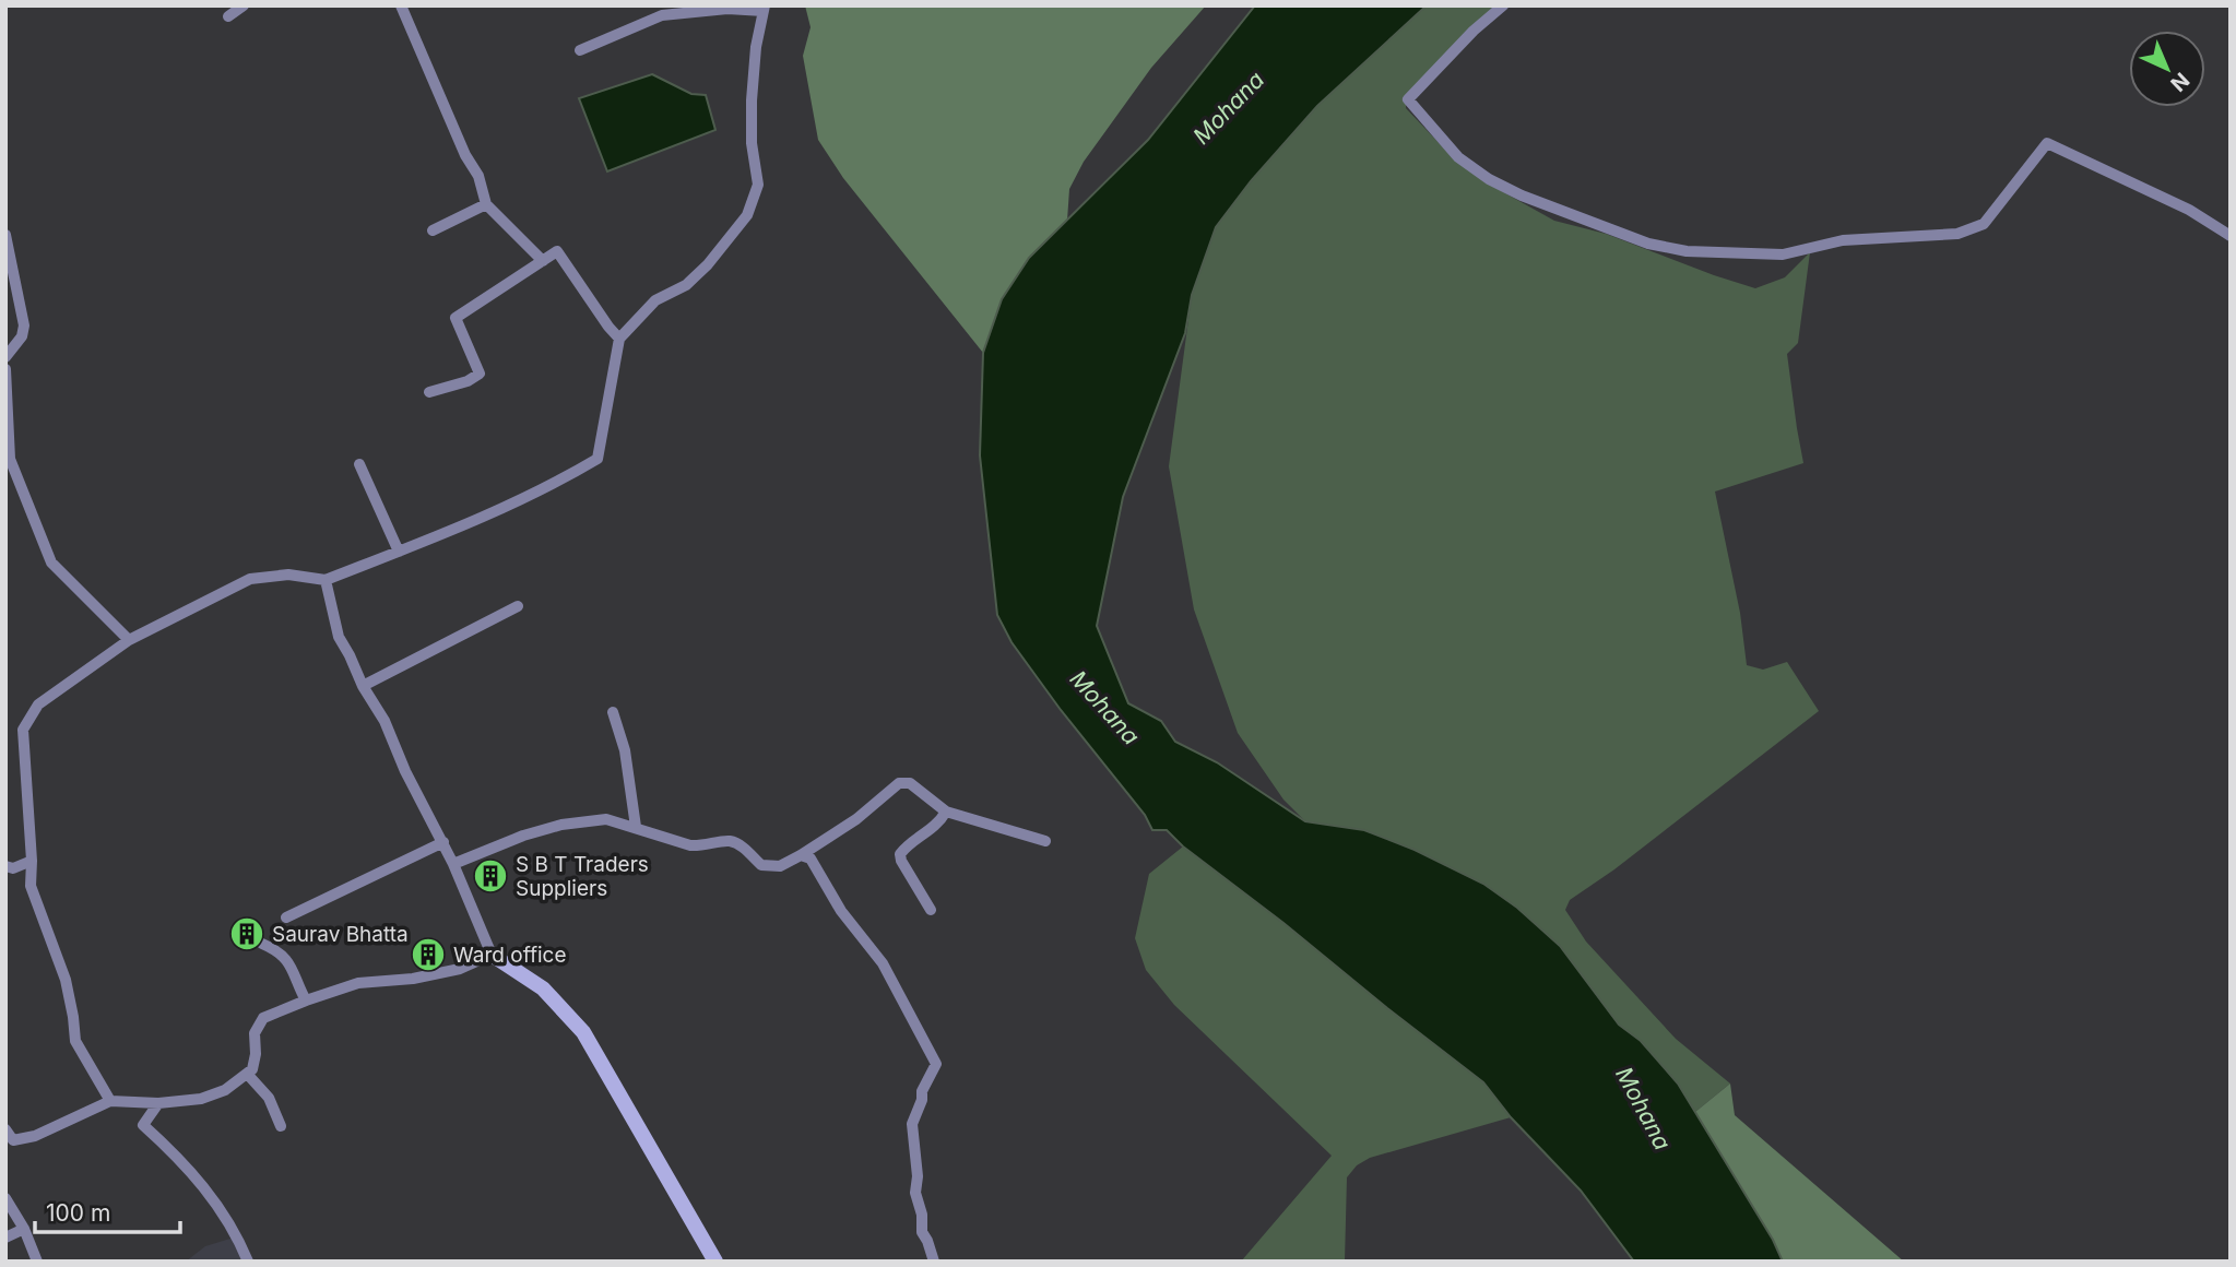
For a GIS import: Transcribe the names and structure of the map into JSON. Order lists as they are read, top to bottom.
{
  "water": ["Mohana"],
  "places": {
    "building": ["S B T Traders Suppliers", "Saurav Bhatta", "Ward office"]
  },
  "scale_bar": "100 m",
  "north": "bottom right"
}
